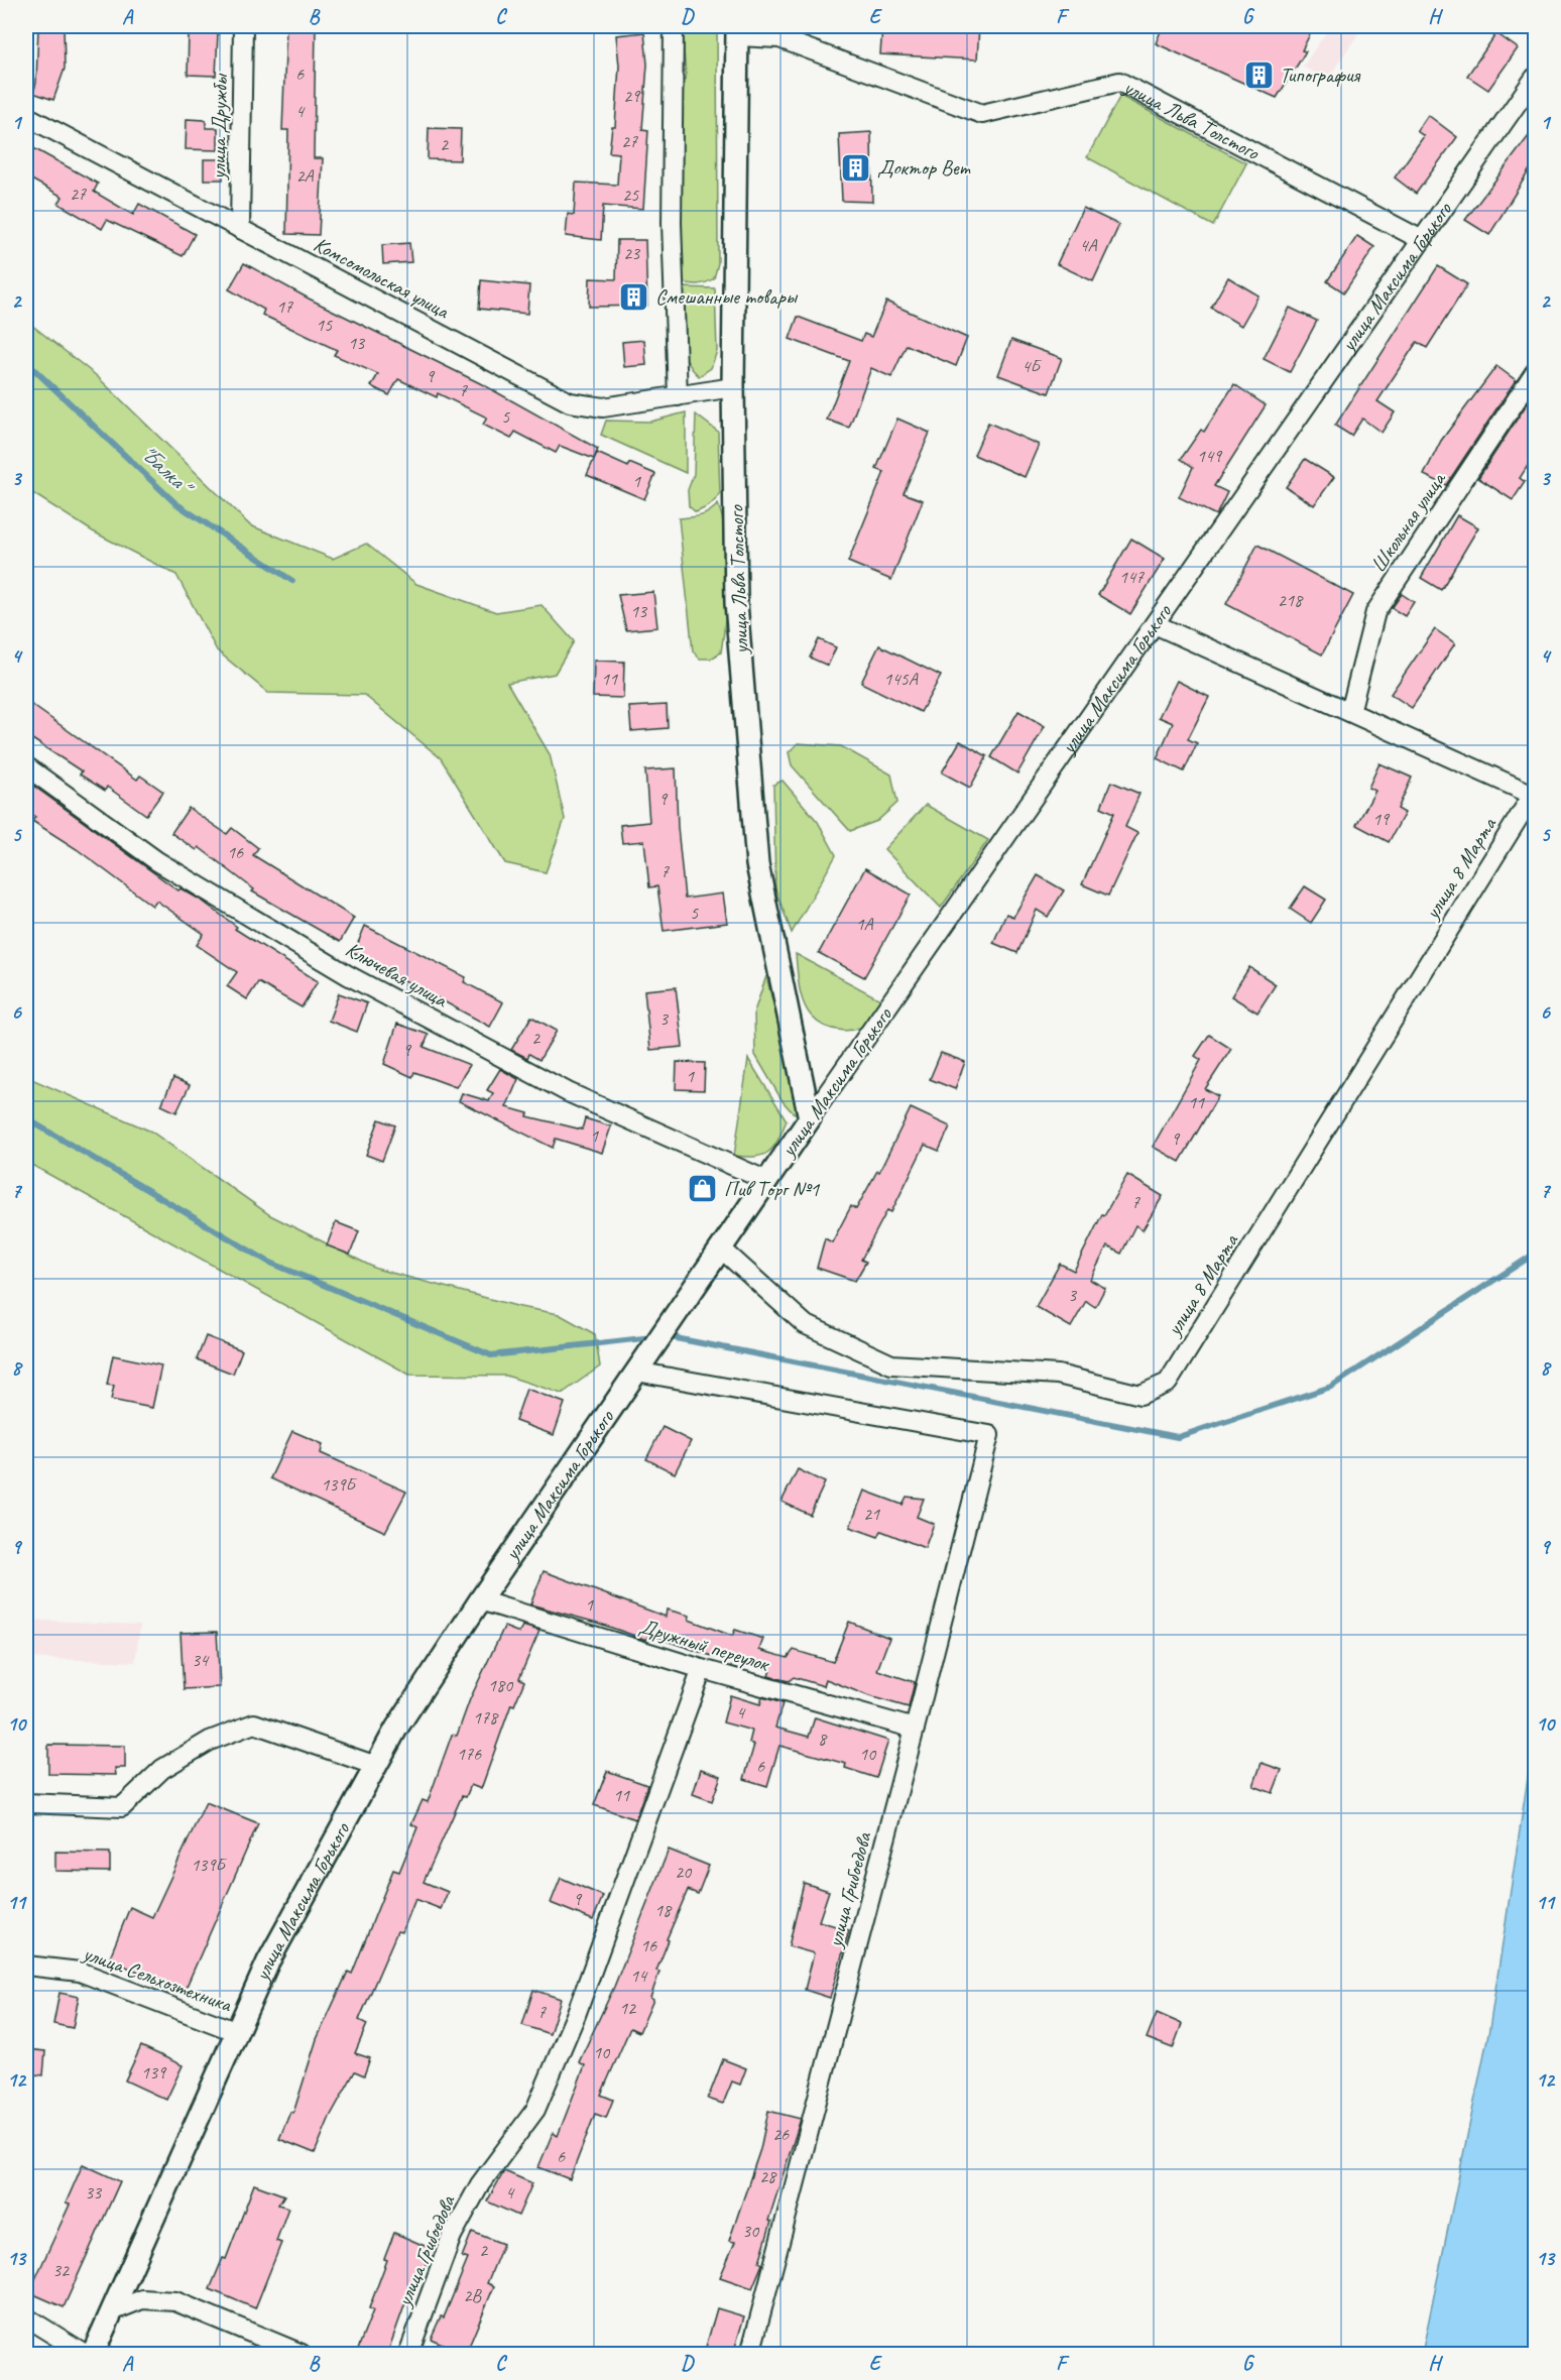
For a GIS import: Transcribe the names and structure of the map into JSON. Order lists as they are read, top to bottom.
{
  "streets": {
    "street": [
      "улица Льва Толстого",
      "улица Дружбы",
      "Комсомольская улица",
      "улица Максима Горького",
      "Школьная улица",
      "улица 8 Марта",
      "Ключевая улица",
      "Дружный переулок",
      "улица Грибоедова",
      "улица Сельхозтехника"
    ]
  },
  "crossings": [
    ["улица Льва Толстого", "Комсомольская улица"],
    ["улица Льва Толстого", "улица Максима Горького"],
    ["улица Дружбы", "Комсомольская улица"],
    ["улица Максима Горького", "улица 8 Марта"],
    ["улица Максима Горького", "Ключевая улица"],
    ["улица Максима Горького", "Дружный переулок"],
    ["улица Максима Горького", "улица Грибоедова"],
    ["улица Максима Горького", "улица Сельхозтехника"],
    ["Школьная улица", "улица 8 Марта"],
    ["Дружный переулок", "улица Грибоедова"]
  ],
  "water": ["\"Балка\""],
  "places": {
    "building": ["Типография", "Доктор Вет", "Смешанные товары"],
    "shop": ["Пив Торг №1"]
  },
  "house_numbers": [
    "6",
    "29",
    "4",
    "27",
    "2",
    "2А",
    "27",
    "25",
    "4А",
    "23",
    "17",
    "15",
    "13",
    "4Б",
    "9",
    "7",
    "5",
    "149",
    "1",
    "147",
    "218",
    "13",
    "11",
    "145А",
    "9",
    "19",
    "16",
    "7",
    "5",
    "1А",
    "3",
    "2",
    "9",
    "1",
    "11",
    "1",
    "9",
    "7",
    "3",
    "139Б",
    "21",
    "1",
    "34",
    "180",
    "4",
    "178",
    "8",
    "176",
    "10",
    "6",
    "11",
    "139Б",
    "20",
    "9",
    "18",
    "16",
    "14",
    "12",
    "7",
    "10",
    "139",
    "26",
    "6",
    "28",
    "33",
    "4",
    "30",
    "2",
    "32",
    "2В"
  ],
  "grid": {
    "columns": [
      "A",
      "B",
      "C",
      "D",
      "E",
      "F",
      "G",
      "H"
    ],
    "rows": [
      "1",
      "2",
      "3",
      "4",
      "5",
      "6",
      "7",
      "8",
      "9",
      "10",
      "11",
      "12",
      "13"
    ]
  }
}
